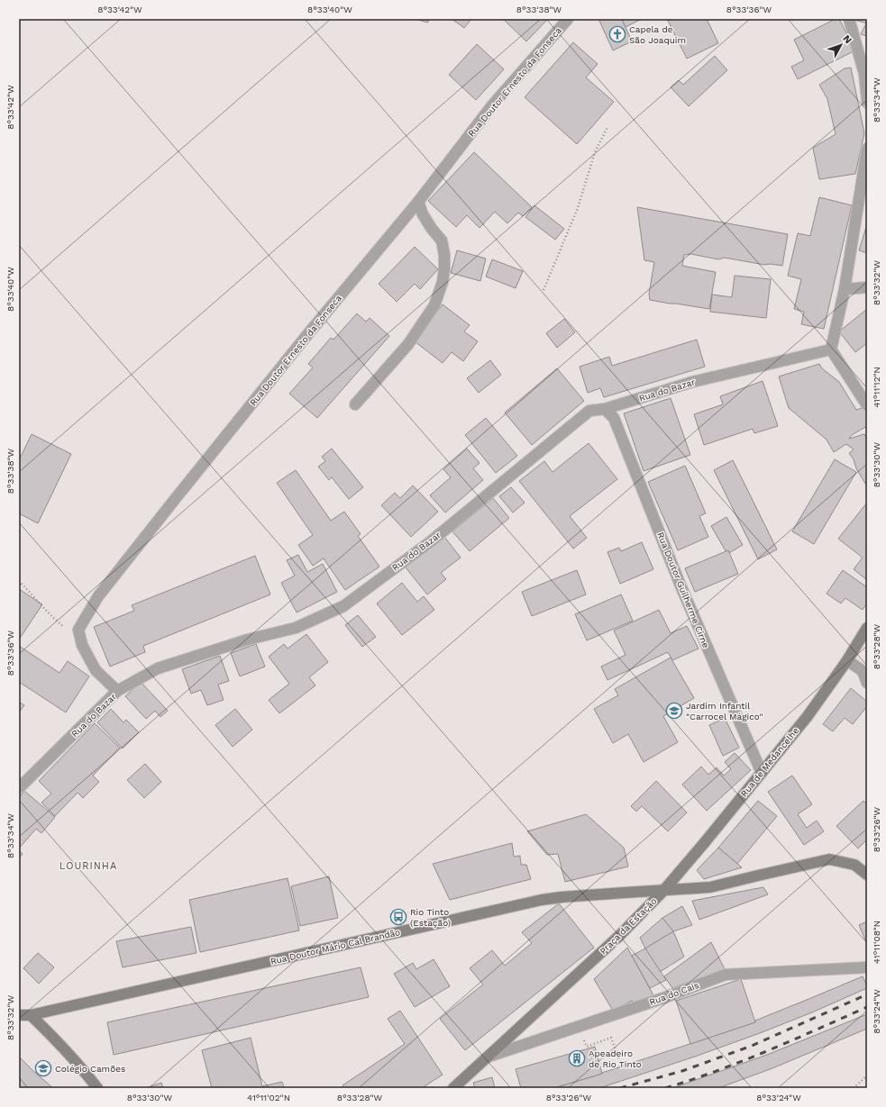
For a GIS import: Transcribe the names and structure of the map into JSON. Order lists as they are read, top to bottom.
{
  "streets": {
    "street": [
      "Rua Doutor Ernesto da Fonseca",
      "Rua do Bazar",
      "Rua Doutor Guilherme Cirne",
      "Rua de Medancelhe",
      "Praça da Estação",
      "Rua Doutor Mário Cal Brandão",
      "Rua do Cais"
    ]
  },
  "crossings": [
    ["Rua do Bazar", "Rua Doutor Guilherme Cirne"],
    ["Rua Doutor Guilherme Cirne", "Rua de Medancelhe"],
    ["Rua de Medancelhe", "Praça da Estação"],
    ["Rua de Medancelhe", "Rua Doutor Mário Cal Brandão"],
    ["Praça da Estação", "Rua Doutor Mário Cal Brandão"],
    ["Praça da Estação", "Rua do Cais"]
  ],
  "districts": ["LOURINHA"],
  "places": {
    "church": ["Capela de São Joaquim"],
    "school or university": ["Jardim Infantil \"Carrocel Mágico\"", "Colégio Camões"],
    "bus stop": ["Rio Tinto (Estação)"],
    "building": ["Apeadeiro de Rio Tinto"]
  },
  "north": "top right",
  "coordinates": [
    "8°33'42\"W",
    "8°33'40\"W",
    "8°33'38\"W",
    "8°33'36\"W",
    "8°33'34\"W",
    "8°33'32\"W",
    "41°11'12\"N",
    "8°33'30\"W",
    "8°33'28\"W",
    "8°33'26\"W",
    "41°11'08\"N",
    "8°33'24\"W",
    "41°11'02\"N"
  ]
}
